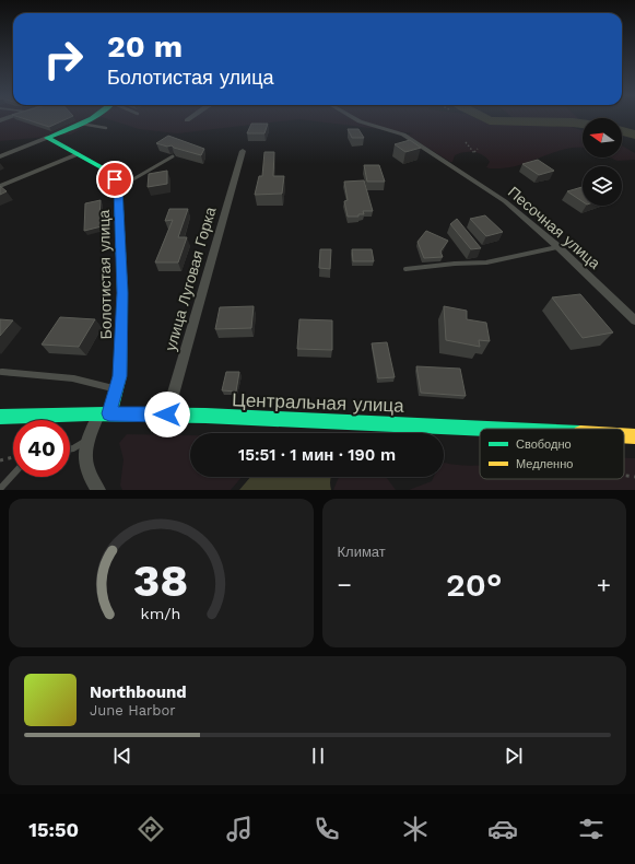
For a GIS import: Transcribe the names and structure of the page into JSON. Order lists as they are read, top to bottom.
{
  "streets": {
    "street": [
      "Песочная улица",
      "Болотистая улица",
      "улица Луговая Горка",
      "Центральная улица"
    ]
  },
  "crossings": [
    ["Болотистая улица", "Центральная улица"],
    ["улица Луговая Горка", "Центральная улица"]
  ],
  "legend": ["Свободно", "Медленно"],
  "north": "left",
  "page": {
    "turn": ["20 m", "Болотистая улица"],
    "limit": "40",
    "trip": "15:51 · 1 мин · 190 m",
    "tile": "Климат",
    "heat": ["−", "20°", "+"],
    "song": ["Northbound", "June Harbor"],
    "tabs": "15:50",
    "gauge": ["38", "km/h"]
  }
}
